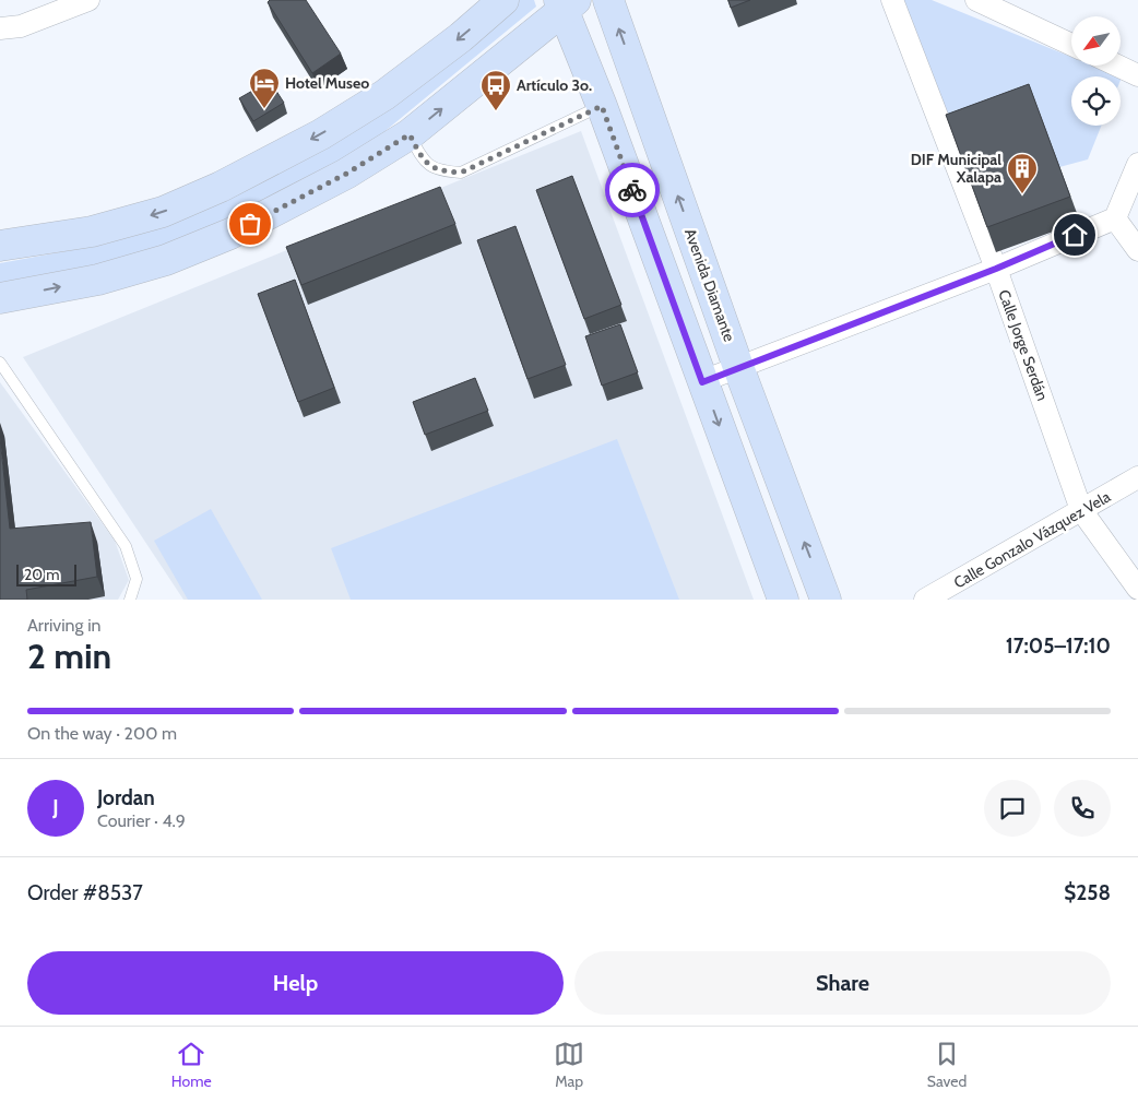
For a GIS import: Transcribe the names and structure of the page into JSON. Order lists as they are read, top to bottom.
{
  "streets": {
    "main road": ["Avenida Diamante"],
    "street": ["Calle Jorge Serdán", "Calle Gonzalo Vázquez Vela"]
  },
  "crossings": [
    ["Calle Jorge Serdán", "Calle Gonzalo Vázquez Vela"]
  ],
  "places": {
    "hotel": ["Hotel Museo"],
    "bus stop": ["Artículo 3o."],
    "building": ["DIF Municipal Xalapa"]
  },
  "scale_bar": "20 m",
  "north": "bottom left",
  "page": {
    "scale": "20 m",
    "heading": ["2 min", "Arriving in", "17:05–17:10"],
    "panel": [
      "Jordan",
      "Courier · 4.9",
      "Order #8537",
      "$258"
    ],
    "bar": "On the way · 200 m",
    "round": "J",
    "buttons": ["Help", "Share"],
    "tabs": ["Home", "Map", "Saved"]
  }
}
